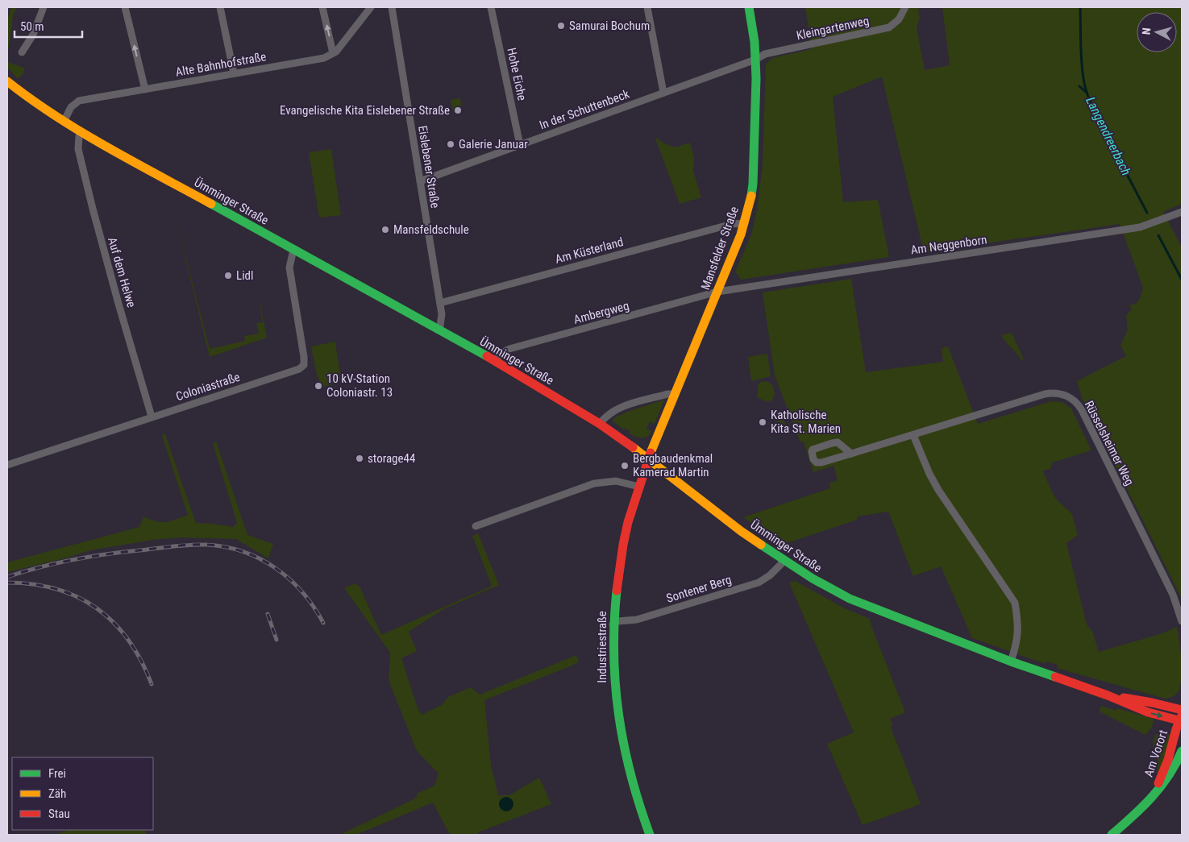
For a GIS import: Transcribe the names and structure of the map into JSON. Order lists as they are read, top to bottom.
{
  "streets": {
    "street": [
      "Kleingartenweg",
      "Alte Bahnhofstraße",
      "Hohe Eiche",
      "In der Schuttenbeck",
      "Eislebener Straße",
      "Ümminger Straße",
      "Am Neggenborn",
      "Mansfelder Straße",
      "Am Küsterland",
      "Auf dem Helwe",
      "Ambergweg",
      "Coloniastraße",
      "Rüsselsheimer Weg",
      "Sontener Berg",
      "Industriestraße",
      "Am Vorort"
    ]
  },
  "crossings": [
    ["Kleingartenweg", "In der Schuttenbeck"],
    ["Kleingartenweg", "Mansfelder Straße"],
    ["Alte Bahnhofstraße", "Ümminger Straße"],
    ["Hohe Eiche", "In der Schuttenbeck"],
    ["In der Schuttenbeck", "Eislebener Straße"],
    ["In der Schuttenbeck", "Mansfelder Straße"],
    ["Eislebener Straße", "Ümminger Straße"],
    ["Eislebener Straße", "Am Küsterland"],
    ["Ümminger Straße", "Mansfelder Straße"],
    ["Ümminger Straße", "Auf dem Helwe"],
    ["Ümminger Straße", "Ambergweg"],
    ["Ümminger Straße", "Coloniastraße"],
    ["Ümminger Straße", "Sontener Berg"],
    ["Ümminger Straße", "Industriestraße"],
    ["Ümminger Straße", "Am Vorort"],
    ["Am Neggenborn", "Mansfelder Straße"],
    ["Am Neggenborn", "Ambergweg"],
    ["Mansfelder Straße", "Am Küsterland"],
    ["Mansfelder Straße", "Ambergweg"],
    ["Mansfelder Straße", "Industriestraße"],
    ["Auf dem Helwe", "Coloniastraße"],
    ["Sontener Berg", "Industriestraße"]
  ],
  "water": ["Langendreerbach"],
  "places": [
    "Samurai Bochum",
    "Evangelische Kita Eislebener Straße",
    "Galerie Januar",
    "Mansfeldschule",
    "Lidl",
    "10 kV-Station Coloniastr. 13",
    "Katholische Kita St. Marien",
    "storage44",
    "Bergbaudenkmal Kamerad Martin"
  ],
  "legend": ["Frei", "Zäh", "Stau"],
  "scale_bar": "50 m",
  "north": "left"
}
